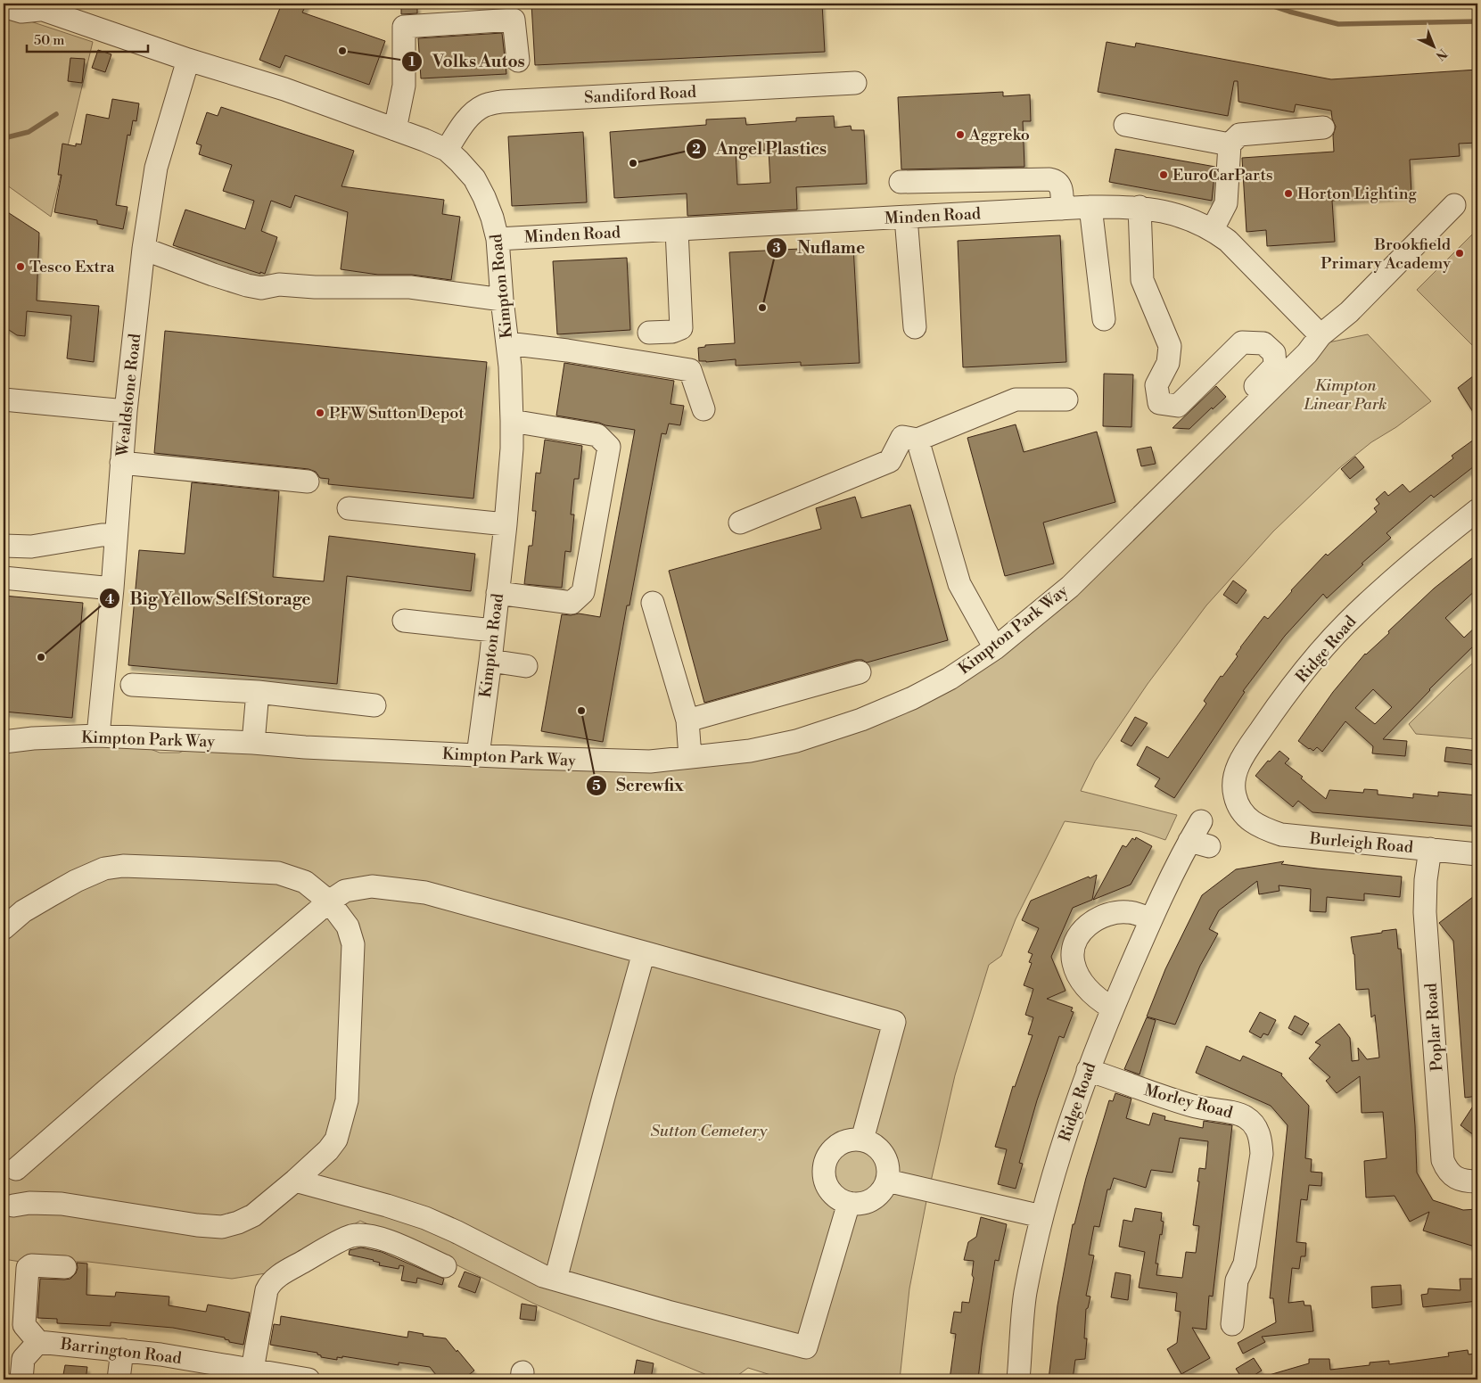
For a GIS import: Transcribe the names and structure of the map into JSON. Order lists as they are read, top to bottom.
{
  "streets": {
    "street": [
      "Sandiford Road",
      "Minden Road",
      "Kimpton Road",
      "Wealdstone Road",
      "Kimpton Park Way",
      "Ridge Road",
      "Burleigh Road",
      "Poplar Road",
      "Morley Road",
      "Barrington Road"
    ]
  },
  "crossings": [
    ["Sandiford Road", "Kimpton Road"],
    ["Minden Road", "Kimpton Road"],
    ["Minden Road", "Kimpton Park Way"],
    ["Kimpton Road", "Wealdstone Road"],
    ["Kimpton Road", "Kimpton Park Way"],
    ["Wealdstone Road", "Kimpton Park Way"],
    ["Ridge Road", "Burleigh Road"],
    ["Ridge Road", "Morley Road"],
    ["Burleigh Road", "Poplar Road"]
  ],
  "parks": ["Kimpton Linear Park", "Sutton Cemetery"],
  "places": [
    "Volks Autos",
    "Aggreko",
    "Angel Plastics",
    "EuroCarParts",
    "Horton Lighting",
    "Brookfield Primary Academy",
    "Tesco Extra",
    "Nuflame",
    "PFW Sutton Depot",
    "Big Yellow Self Storage",
    "Screwfix"
  ],
  "scale_bar": "50 m",
  "north": "bottom right"
}
